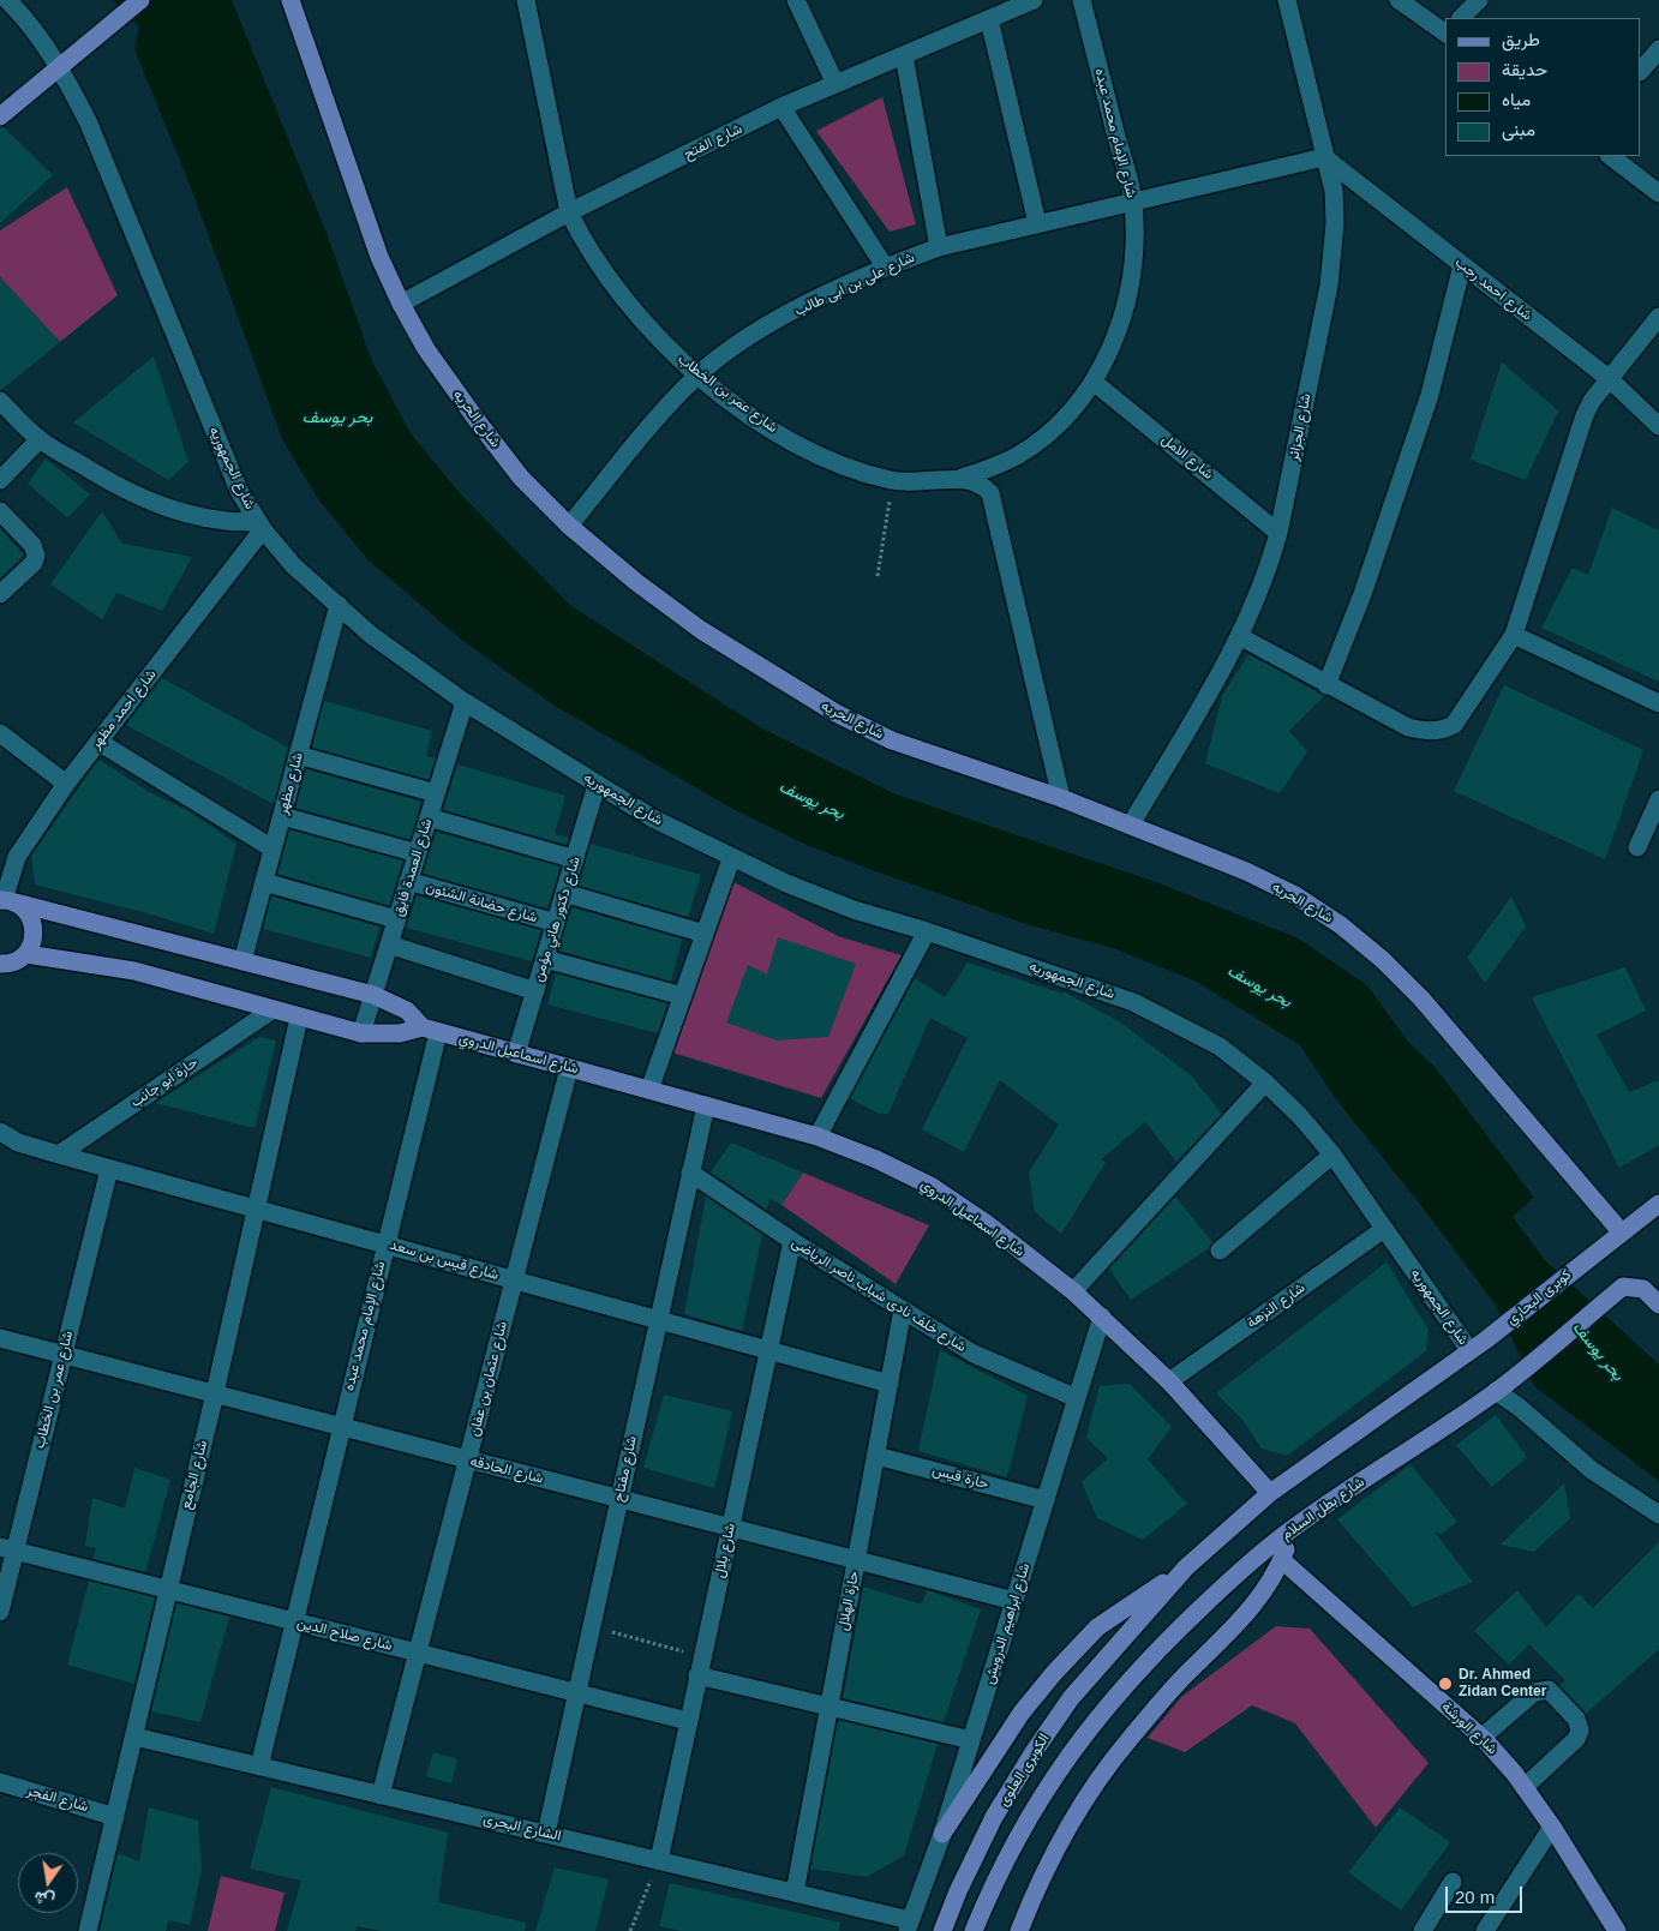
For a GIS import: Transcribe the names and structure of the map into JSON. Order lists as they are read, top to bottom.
{
  "streets": {
    "main road": [
      "شارع الحريه",
      "شارع اسماعيل الدروي",
      "كوبرى البحاري",
      "شارع بطل السلام",
      "شارع الورشة",
      "الكوبرى العلوى"
    ],
    "street": [
      "شارع الإمام محمد عبده",
      "شارع الفتح",
      "شارع على بن ابى طالب",
      "شارع احمد رجب",
      "شارع عمر بن الخطاب",
      "شارع الجزائر",
      "شارع الامل",
      "شارع الجمهوريه",
      "شارع احمد مظهر",
      "شارع مظهر",
      "شارع العمدة فايق",
      "شارع حضانة الشئون",
      "شارع دكتور هاني مؤمن",
      "حارة ابو جانب",
      "شارع قيس بن سعد",
      "شارع خلف نادى شباب ناصر الرياضى",
      "شارع النزهة",
      "شارع عثمان بن عفان",
      "شارع مفتاح",
      "شارع الحادقه",
      "شارع الجامع",
      "حارة قيس",
      "شارع بلال",
      "حارة الهلال",
      "شارع ابراهيم الدرويش",
      "شارع صلاح الدين",
      "شارع الفجر",
      "الشارع البحرى"
    ]
  },
  "crossings": [
    ["شارع الإمام محمد عبده", "شارع على بن ابى طالب"],
    ["شارع الإمام محمد عبده", "شارع عمر بن الخطاب"],
    ["شارع الإمام محمد عبده", "شارع الامل"],
    ["شارع الإمام محمد عبده", "شارع اسماعيل الدروي"],
    ["شارع الإمام محمد عبده", "شارع قيس بن سعد"],
    ["شارع الإمام محمد عبده", "شارع الحادقه"],
    ["شارع الإمام محمد عبده", "شارع صلاح الدين"],
    ["شارع الإمام محمد عبده", "الشارع البحرى"],
    ["شارع الفتح", "شارع عمر بن الخطاب"],
    ["شارع الفتح", "شارع الحريه"],
    ["شارع على بن ابى طالب", "شارع احمد رجب"],
    ["شارع على بن ابى طالب", "شارع عمر بن الخطاب"],
    ["شارع على بن ابى طالب", "شارع الحريه"],
    ["شارع على بن ابى طالب", "شارع الجزائر"],
    ["شارع احمد رجب", "شارع الجزائر"],
    ["شارع عمر بن الخطاب", "شارع قيس بن سعد"],
    ["شارع عمر بن الخطاب", "شارع الحادقه"],
    ["شارع عمر بن الخطاب", "شارع صلاح الدين"],
    ["شارع الحريه", "شارع الجزائر"],
    ["شارع الحريه", "كوبرى البحاري"],
    ["شارع الجزائر", "شارع الامل"],
    ["شارع الجمهوريه", "شارع احمد مظهر"],
    ["شارع الجمهوريه", "شارع مظهر"],
    ["شارع الجمهوريه", "شارع العمدة فايق"],
    ["شارع الجمهوريه", "شارع دكتور هاني مؤمن"],
    ["شارع الجمهوريه", "كوبرى البحاري"],
    ["شارع الجمهوريه", "شارع النزهة"],
    ["شارع احمد مظهر", "شارع اسماعيل الدروي"],
    ["شارع مظهر", "شارع اسماعيل الدروي"],
    ["شارع العمدة فايق", "شارع حضانة الشئون"],
    ["شارع العمدة فايق", "شارع اسماعيل الدروي"],
    ["شارع حضانة الشئون", "شارع دكتور هاني مؤمن"],
    ["شارع دكتور هاني مؤمن", "شارع اسماعيل الدروي"],
    ["شارع اسماعيل الدروي", "حارة ابو جانب"],
    ["شارع اسماعيل الدروي", "شارع النزهة"],
    ["شارع اسماعيل الدروي", "شارع عثمان بن عفان"],
    ["شارع اسماعيل الدروي", "شارع مفتاح"],
    ["شارع اسماعيل الدروي", "شارع الجامع"],
    ["شارع اسماعيل الدروي", "شارع ابراهيم الدرويش"],
    ["حارة ابو جانب", "شارع قيس بن سعد"],
    ["شارع قيس بن سعد", "شارع عثمان بن عفان"],
    ["شارع قيس بن سعد", "شارع مفتاح"],
    ["شارع قيس بن سعد", "شارع الجامع"],
    ["شارع قيس بن سعد", "شارع بلال"],
    ["شارع قيس بن سعد", "حارة الهلال"],
    ["شارع خلف نادى شباب ناصر الرياضى", "شارع مفتاح"],
    ["شارع خلف نادى شباب ناصر الرياضى", "شارع بلال"],
    ["شارع خلف نادى شباب ناصر الرياضى", "حارة الهلال"],
    ["شارع خلف نادى شباب ناصر الرياضى", "شارع ابراهيم الدرويش"],
    ["شارع عثمان بن عفان", "شارع الحادقه"],
    ["شارع عثمان بن عفان", "شارع صلاح الدين"],
    ["شارع عثمان بن عفان", "الشارع البحرى"],
    ["شارع مفتاح", "شارع الحادقه"],
    ["شارع مفتاح", "شارع صلاح الدين"],
    ["شارع مفتاح", "الشارع البحرى"],
    ["شارع الحادقه", "شارع الجامع"],
    ["شارع الحادقه", "شارع بلال"],
    ["شارع الحادقه", "حارة الهلال"],
    ["شارع الحادقه", "شارع ابراهيم الدرويش"],
    ["شارع الجامع", "شارع صلاح الدين"],
    ["شارع الجامع", "شارع الفجر"],
    ["شارع الجامع", "الشارع البحرى"],
    ["حارة قيس", "حارة الهلال"],
    ["حارة قيس", "شارع ابراهيم الدرويش"],
    ["شارع بطل السلام", "الكوبرى العلوى"],
    ["شارع بلال", "شارع صلاح الدين"],
    ["شارع بلال", "الشارع البحرى"],
    ["حارة الهلال", "الشارع البحرى"],
    ["شارع ابراهيم الدرويش", "الشارع البحرى"]
  ],
  "water": ["بحر يوسف"],
  "places": ["Dr. Ahmed Zidan Center"],
  "legend": [
    "طريق",
    "حديقة",
    "مياه",
    "مبنى"
  ],
  "scale_bar": "20 m",
  "north": "bottom"
}
